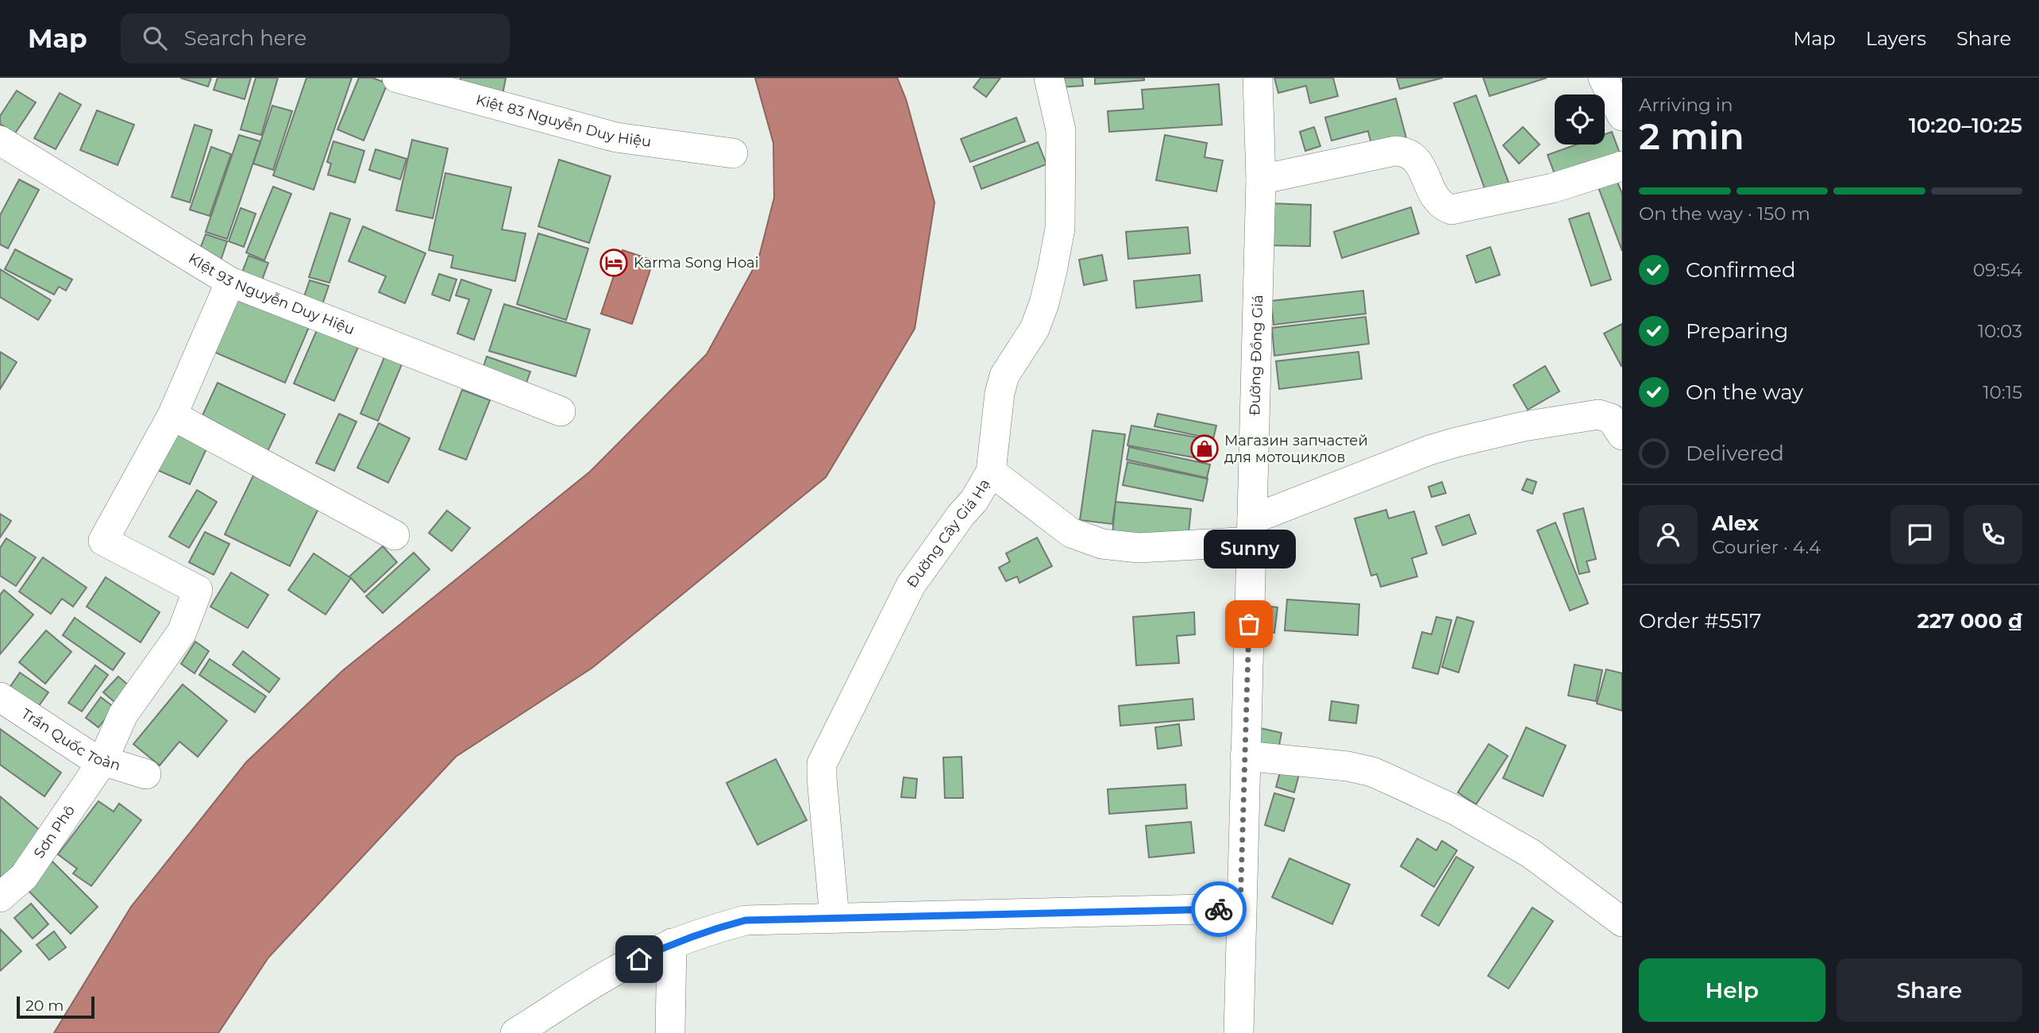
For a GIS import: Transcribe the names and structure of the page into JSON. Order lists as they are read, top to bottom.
{
  "streets": {
    "street": [
      "Kiệt 83 Nguyễn Duy Hiệu",
      "KIệt 93 Nguyễn Duy Hiệu",
      "Đường Đồng Giá",
      "Đường Cây Giá Hạ",
      "Trần Quốc Toản",
      "Sơn Phô"
    ]
  },
  "crossings": [
    ["Trần Quốc Toản", "Sơn Phô"]
  ],
  "places": {
    "hotel": ["Karma Song Hoai"],
    "shop": ["Магазин запчастей для мотоциклов"],
    "other": ["Sunny"]
  },
  "scale_bar": "20 m",
  "page": {
    "header": "Map",
    "search": "Search here",
    "nav": ["Map", "Layers", "Share"],
    "heading": ["2 min", "Arriving in", "10:20–10:25"],
    "panel": [
      "Alex",
      "Courier · 4.4",
      "Order #5517",
      "227 000 ₫"
    ],
    "bar": "On the way · 150 m",
    "list": [
      ["Confirmed", "09:54"],
      ["Preparing", "10:03"],
      ["On the way", "10:15"],
      "Delivered"
    ],
    "bubble": "Sunny",
    "buttons": ["Help", "Share"],
    "scale": "20 m"
  }
}
